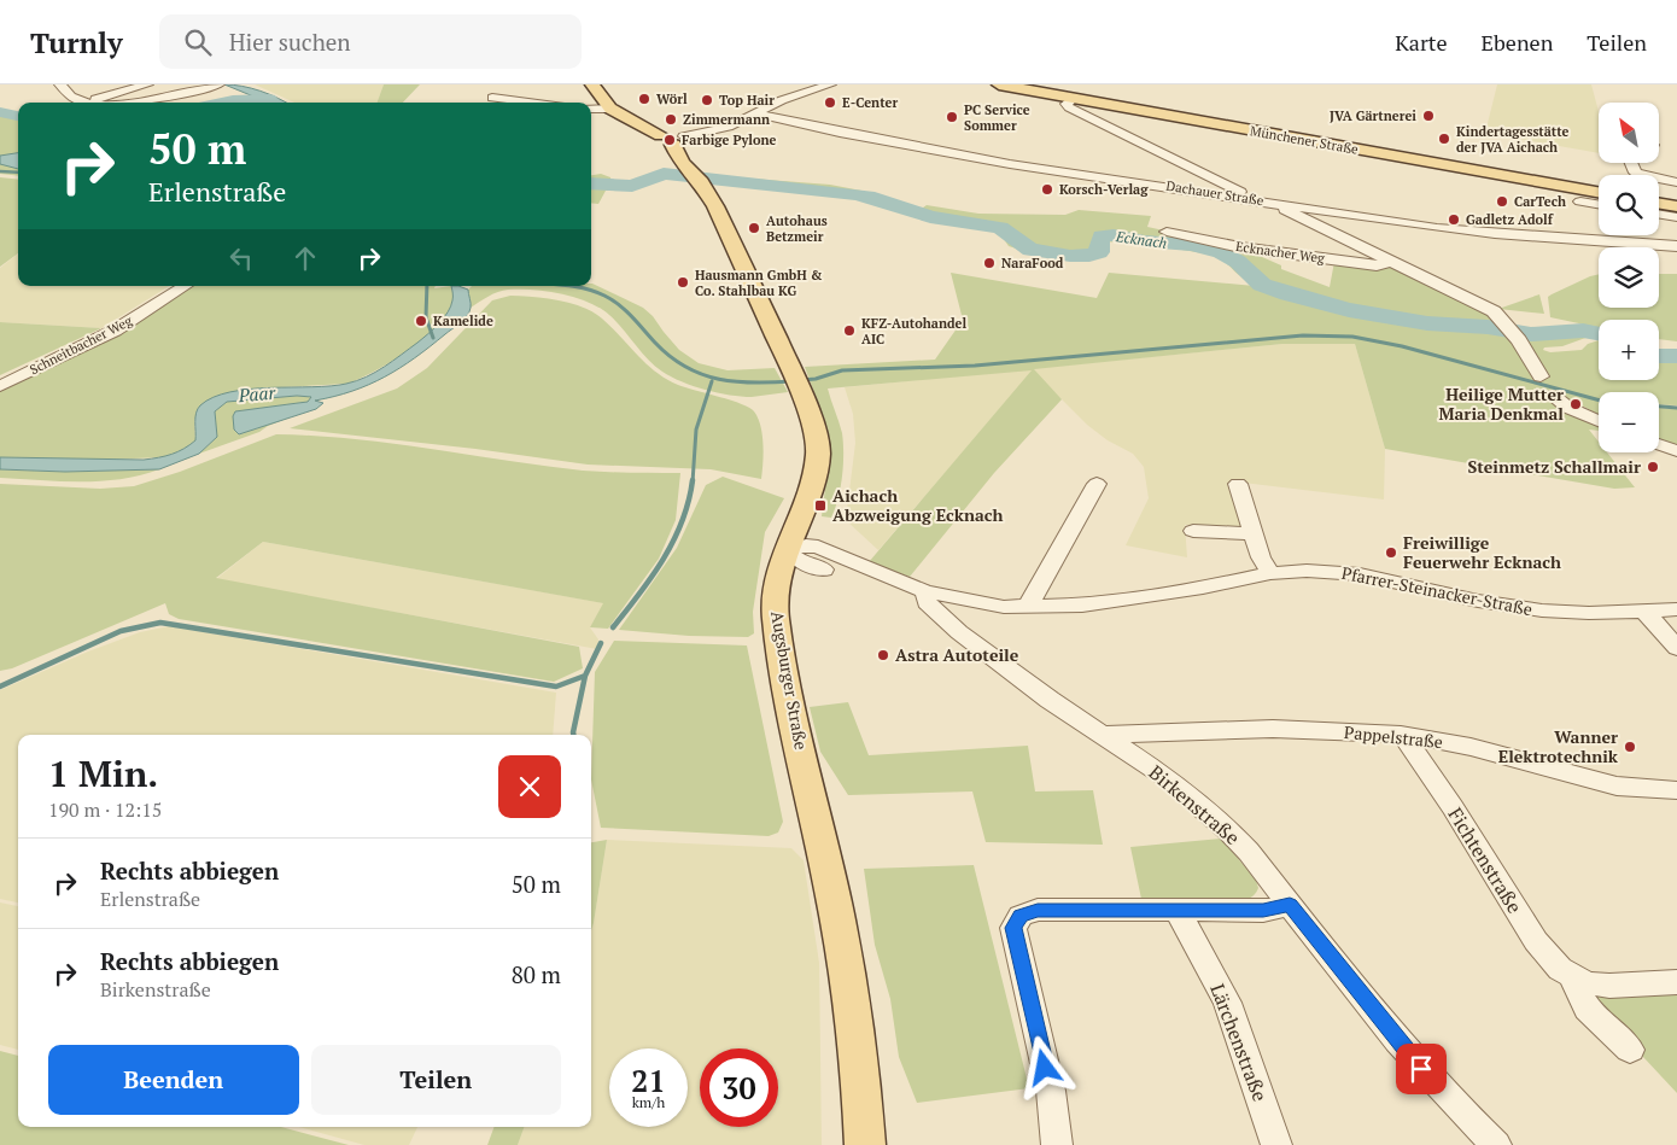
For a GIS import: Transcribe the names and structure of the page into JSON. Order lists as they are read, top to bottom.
{
  "streets": {
    "main road": ["Münchener Straße", "Augsburger Straße"],
    "street": [
      "Dachauer Straße",
      "Ecknacher Weg",
      "Schneitbacher Weg",
      "Pfarrer-Steinacker-Straße",
      "Pappelstraße",
      "Birkenstraße",
      "Fichtenstraße",
      "Lärchenstraße"
    ]
  },
  "crossings": [
    ["Dachauer Straße", "Ecknacher Weg"],
    ["Pfarrer-Steinacker-Straße", "Augsburger Straße"],
    ["Pfarrer-Steinacker-Straße", "Birkenstraße"],
    ["Pappelstraße", "Birkenstraße"],
    ["Pappelstraße", "Fichtenstraße"]
  ],
  "water": ["Ecknach", "Paar"],
  "places": {
    "other": [
      "Wörl",
      "Top Hair",
      "E-Center",
      "JVA Gärtnerei",
      "PC Service Sommer",
      "Zimmermann",
      "Kindertagesstätte der JVA Aichach",
      "Farbige Pylone",
      "Korsch-Verlag",
      "CarTech",
      "Gadletz Adolf",
      "Autohaus Betzmeir",
      "NaraFood",
      "Hausmann GmbH & Co. Stahlbau KG",
      "Kamelide",
      "KFZ-Autohandel AIC",
      "Heilige Mutter Maria Denkmal",
      "Steinmetz Schallmair",
      "Freiwillige Feuerwehr Ecknach",
      "Astra Autoteile",
      "Wanner Elektrotechnik"
    ],
    "transit": ["Aichach Abzweigung Ecknach"]
  },
  "north": "top left",
  "page": {
    "header": "Turnly",
    "search": "Hier suchen",
    "nav": ["Karte", "Ebenen", "Teilen"],
    "map_buttons": ["+", "−"],
    "turn": ["50 m", "Erlenstraße"],
    "heading": ["1 Min.", "190 m · 12:15"],
    "list": [
      {
        "name": "Rechts abbiegen",
        "note": "Erlenstraße",
        "value": "50 m"
      },
      {
        "name": "Rechts abbiegen",
        "note": "Birkenstraße",
        "value": "80 m"
      }
    ],
    "buttons": ["Beenden", "Teilen"],
    "speed": "21 km/h",
    "limit": "30"
  }
}
